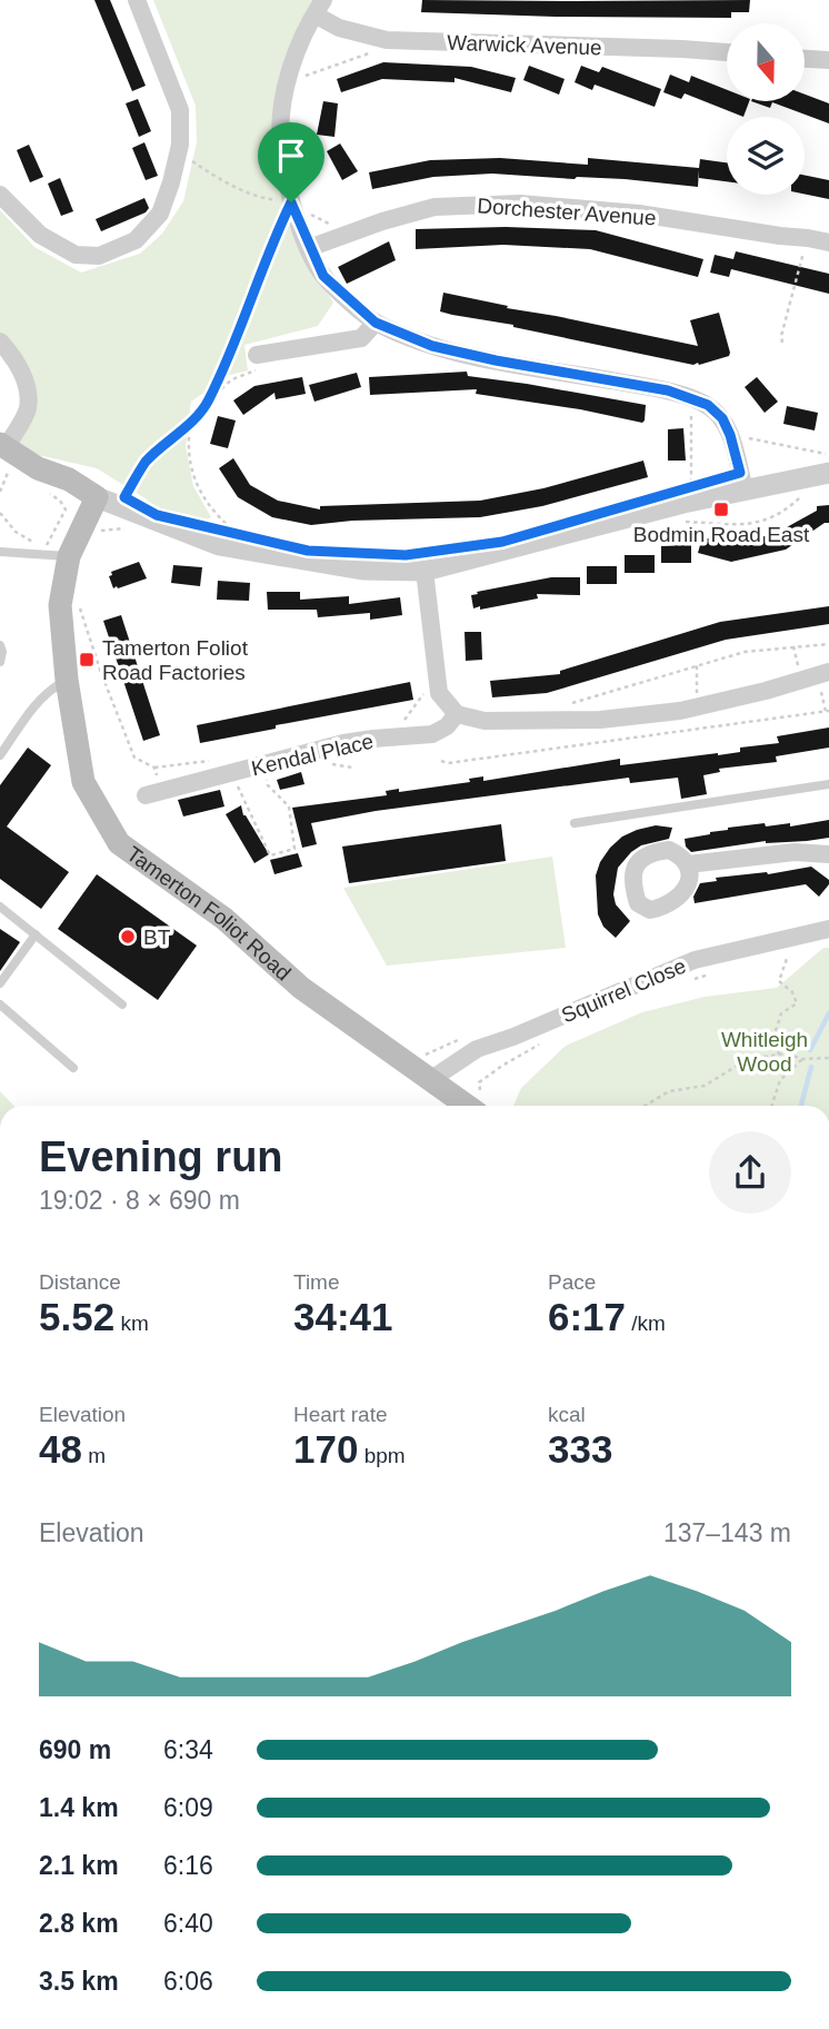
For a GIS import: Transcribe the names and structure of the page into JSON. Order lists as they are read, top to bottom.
{
  "streets": {
    "main road": ["Tamerton Foliot Road"],
    "street": [
      "Warwick Avenue",
      "Dorchester Avenue",
      "Kendal Place",
      "Squirrel Close"
    ]
  },
  "crossings": [
    ["Tamerton Foliot Road", "Squirrel Close"]
  ],
  "parks": ["Whitleigh Wood"],
  "places": {
    "transit": ["Bodmin Road East", "Tamerton Foliot Road Factories"],
    "other": ["BT"]
  },
  "north": "bottom",
  "page": {
    "heading": ["Evening run", "19:02 · 8 × 690 m"],
    "stats": [
      ["Distance", "5.52 km"],
      ["Time", "34:41"],
      ["Pace", "6:17 /km"],
      ["Elevation", "48 m"],
      ["Heart rate", "170 bpm"],
      ["kcal", "333"]
    ],
    "chart": ["Elevation", "137–143 m"],
    "list": [
      {
        "name": "690 m",
        "note": "6:34"
      },
      {
        "name": "1.4 km",
        "note": "6:09"
      },
      {
        "name": "2.1 km",
        "note": "6:16"
      },
      {
        "name": "2.8 km",
        "note": "6:40"
      },
      {
        "name": "3.5 km",
        "note": "6:06"
      }
    ]
  }
}
